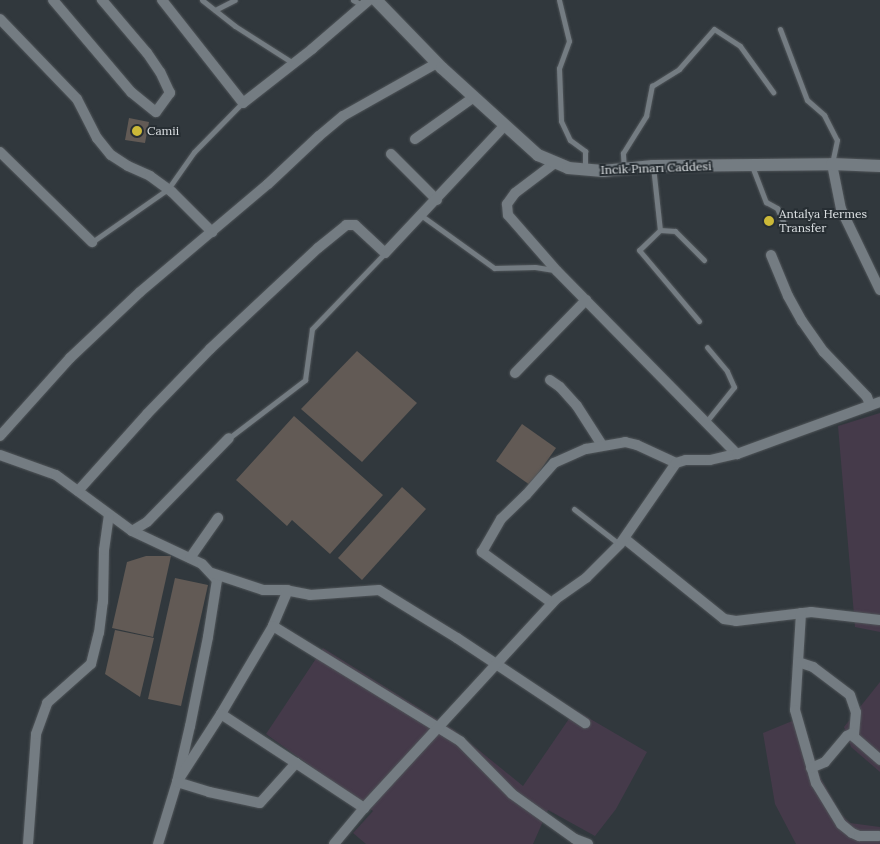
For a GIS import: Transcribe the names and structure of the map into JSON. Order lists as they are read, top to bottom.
{
  "streets": {
    "main road": ["Incik Pınarı Caddesi"]
  },
  "places": ["Camii", "Antalya Hermes Transfer"]
}
